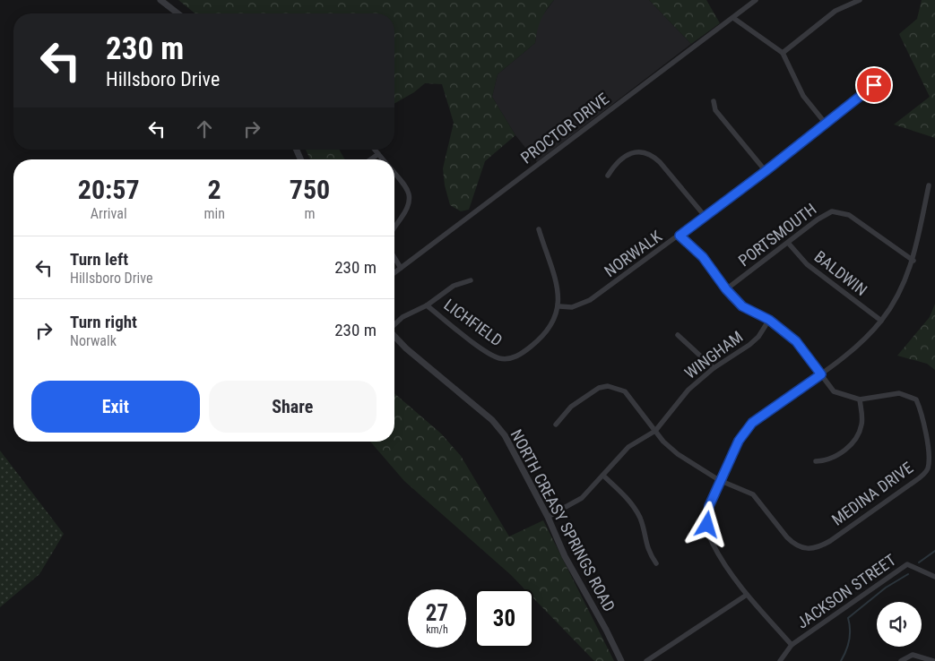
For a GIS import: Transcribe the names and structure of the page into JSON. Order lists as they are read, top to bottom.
{
  "streets": {
    "street": [
      "PROCTOR DRIVE",
      "PORTSMOUTH",
      "NORWALK",
      "BALDWIN",
      "LICHFIELD",
      "WINGHAM",
      "MEDINA DRIVE",
      "NORTH CREASY SPRINGS ROAD",
      "JACKSON STREET"
    ]
  },
  "crossings": [
    ["PORTSMOUTH", "BALDWIN"],
    ["NORWALK", "LICHFIELD"]
  ],
  "page": {
    "turn": ["230 m", "Hillsboro Drive"],
    "eta": [
      "20:57",
      "Arrival",
      "2",
      "min",
      "750",
      "m"
    ],
    "list": [
      {
        "name": "Turn left",
        "note": "Hillsboro Drive",
        "value": "230 m"
      },
      {
        "name": "Turn right",
        "note": "Norwalk",
        "value": "230 m"
      }
    ],
    "buttons": ["Exit", "Share"],
    "speed": "27 km/h",
    "limit": "30"
  }
}
